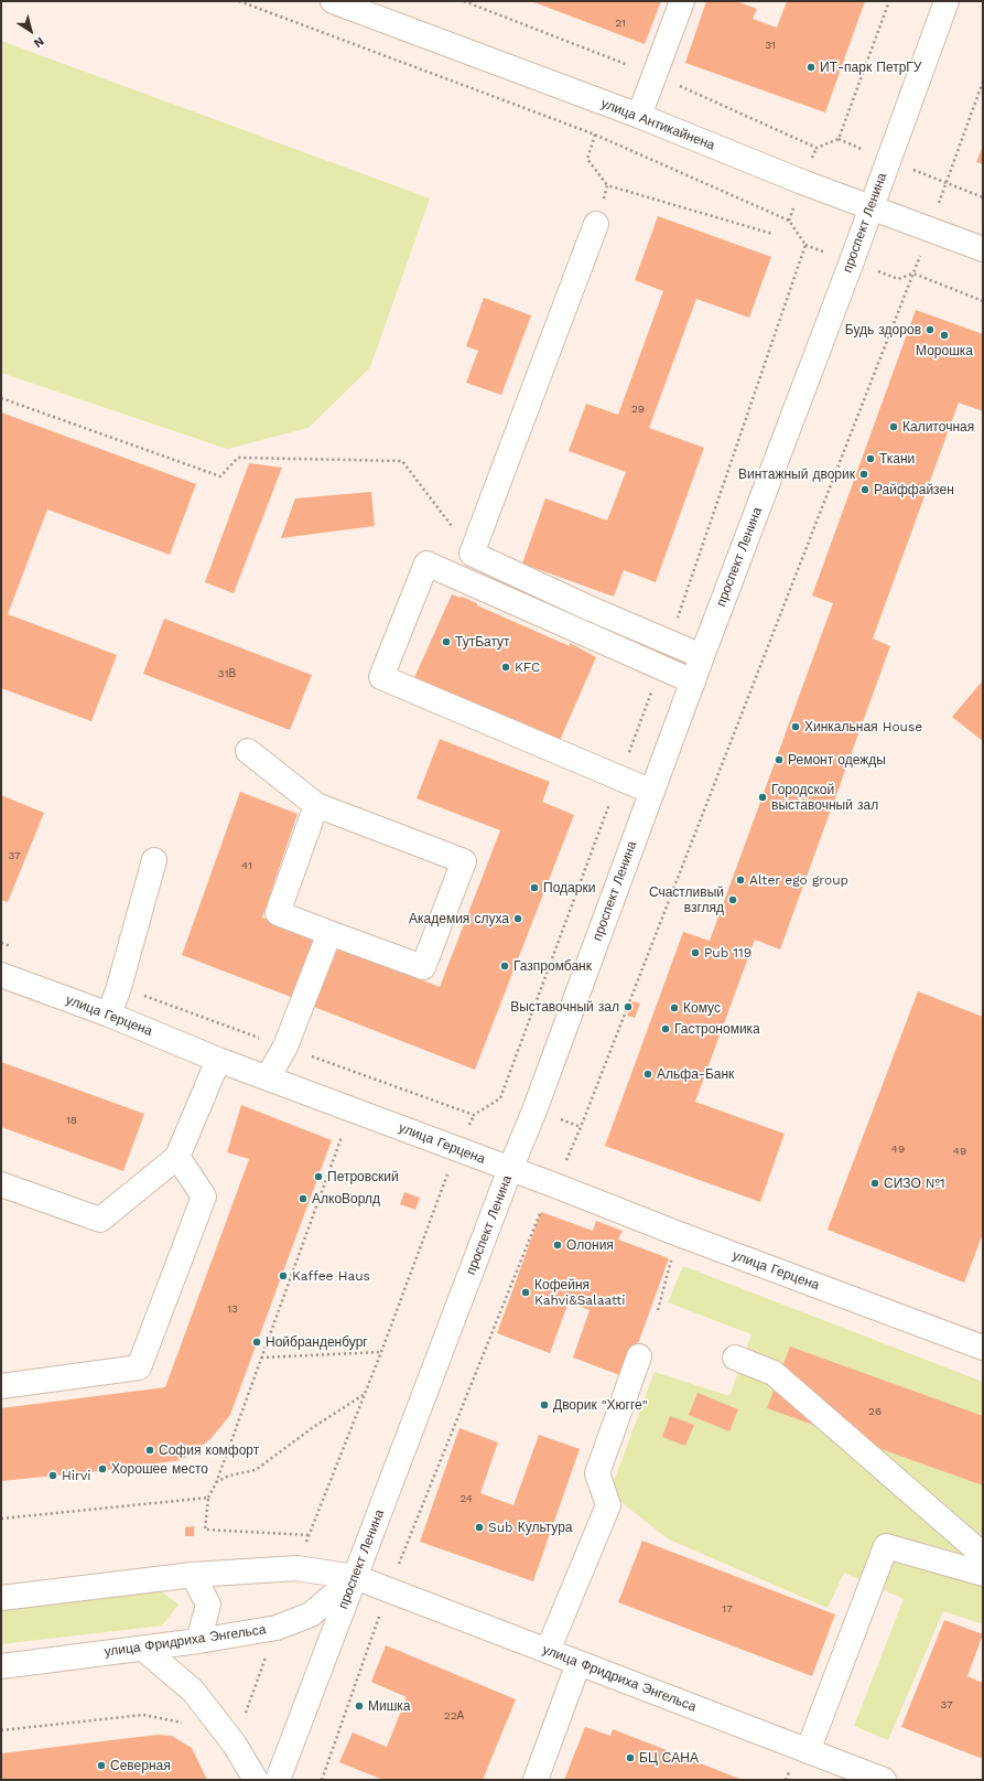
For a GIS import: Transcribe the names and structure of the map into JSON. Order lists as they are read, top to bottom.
{
  "streets": {
    "main road": [
      "улица Антикайнена",
      "проспект Ленина",
      "улица Герцена",
      "улица Фридриха Энгельса"
    ]
  },
  "crossings": [
    ["улица Антикайнена", "проспект Ленина"],
    ["проспект Ленина", "улица Герцена"],
    ["проспект Ленина", "улица Фридриха Энгельса"]
  ],
  "places": [
    "ИТ-парк ПетрГУ",
    "Будь здоров",
    "Морошка",
    "Калиточная",
    "Ткани",
    "Винтажный дворик",
    "Райффайзен",
    "ТутБатут",
    "KFC",
    "Хинкальная House",
    "Ремонт одежды",
    "Городской выставочный зал",
    "Alter ego group",
    "Подарки",
    "Счастливый взгляд",
    "Академия слуха",
    "Pub 119",
    "Газпромбанк",
    "Выставочный зал",
    "Комус",
    "Гастрономика",
    "Альфа-Банк",
    "Петровский",
    "СИЗО №1",
    "АлкоВорлд",
    "Олония",
    "Kaffee Haus",
    "Кофейня Kahvi&Salaatti",
    "Нойбранденбург",
    "Дворик \"Хюгге\"",
    "София комфорт",
    "Хорошее место",
    "Hirvi",
    "Sub Культура",
    "Мишка",
    "БЦ САНА",
    "Северная"
  ],
  "house_numbers": [
    "21",
    "31",
    "29",
    "31В",
    "37",
    "41",
    "18",
    "49",
    "49",
    "13",
    "26",
    "24",
    "17",
    "37",
    "22А"
  ],
  "north": "bottom right"
}
